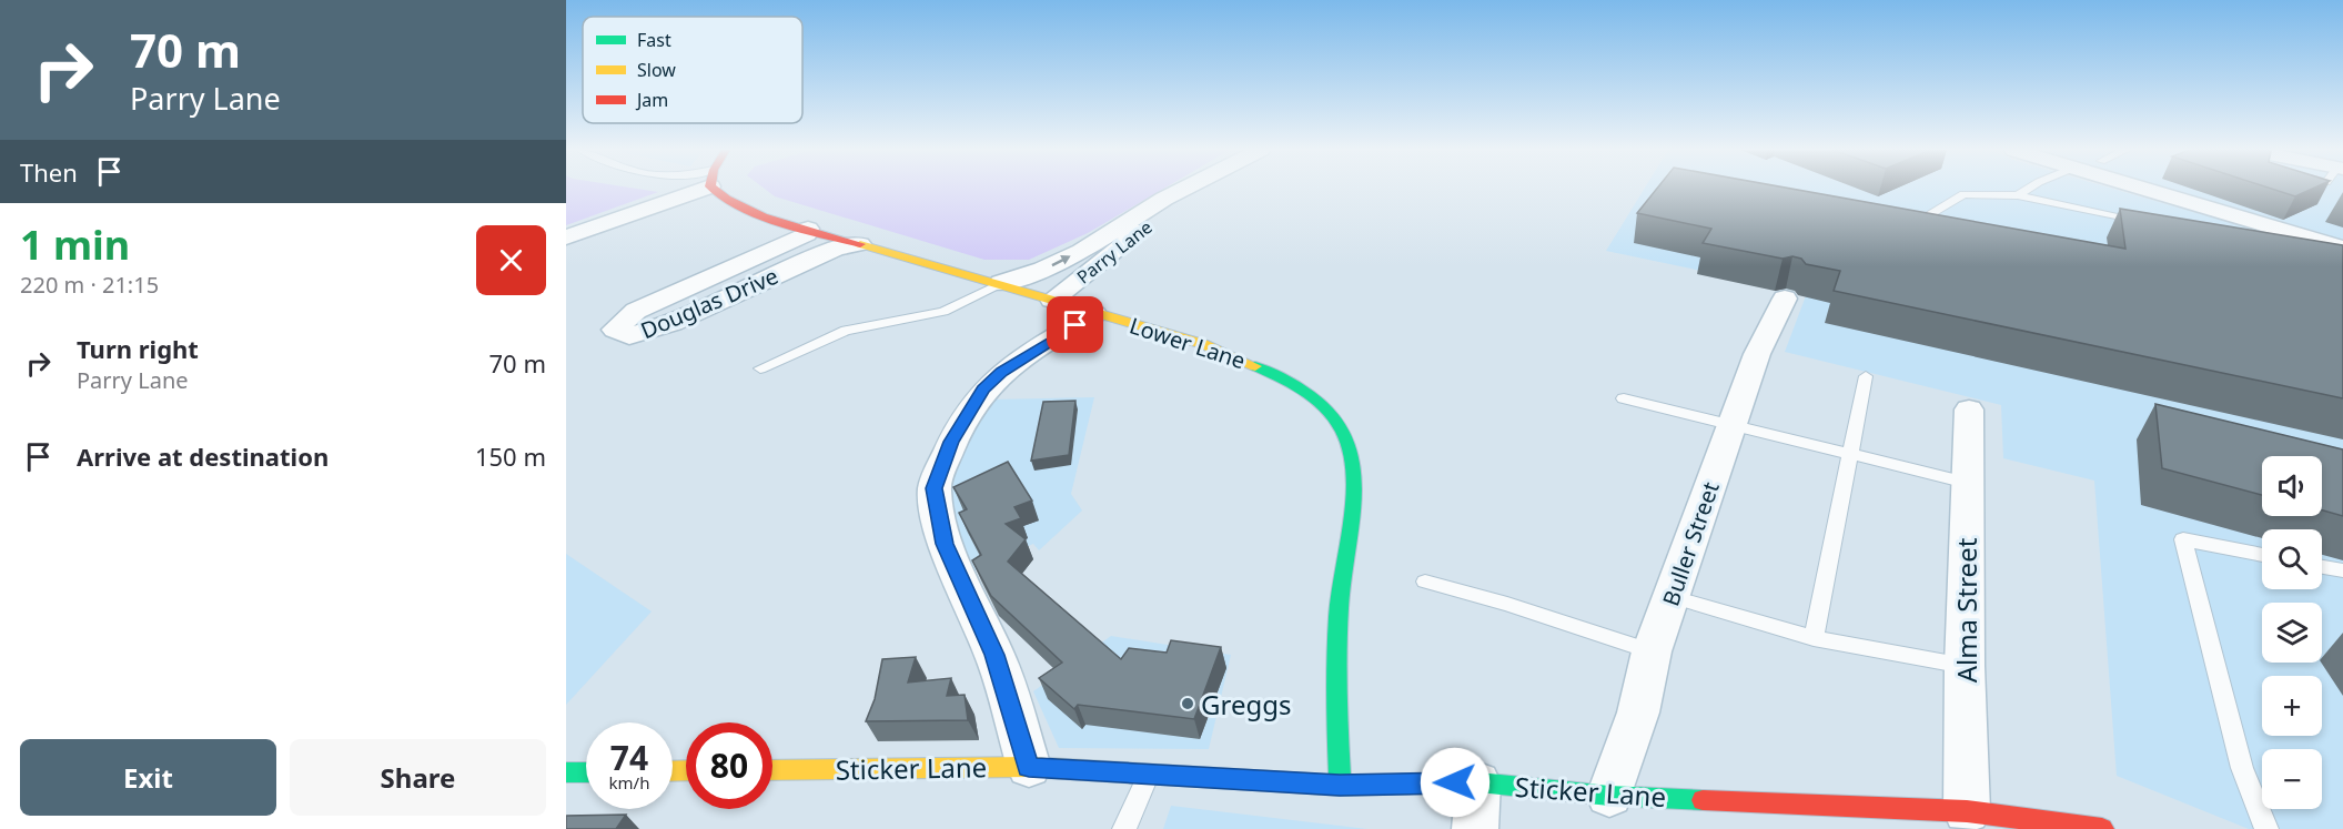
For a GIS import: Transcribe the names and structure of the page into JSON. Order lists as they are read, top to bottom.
{
  "streets": {
    "main road": ["Lower Lane", "Sticker Lane"],
    "street": [
      "Parry Lane",
      "Douglas Drive",
      "Buller Street",
      "Alma Street"
    ]
  },
  "crossings": [
    ["Parry Lane", "Lower Lane"],
    ["Parry Lane", "Sticker Lane"],
    ["Douglas Drive", "Lower Lane"],
    ["Lower Lane", "Sticker Lane"],
    ["Buller Street", "Sticker Lane"],
    ["Alma Street", "Sticker Lane"]
  ],
  "places": ["Greggs"],
  "legend": ["Fast", "Slow", "Jam"],
  "page": {
    "turn": ["70 m", "Parry Lane"],
    "then": "Then",
    "heading": ["1 min", "220 m · 21:15"],
    "list": [
      {
        "name": "Turn right",
        "note": "Parry Lane",
        "value": "70 m"
      },
      {
        "name": "Arrive at destination",
        "value": "150 m"
      }
    ],
    "map_buttons": ["+", "−"],
    "speed": "74 km/h",
    "limit": "80",
    "buttons": ["Exit", "Share"]
  }
}
